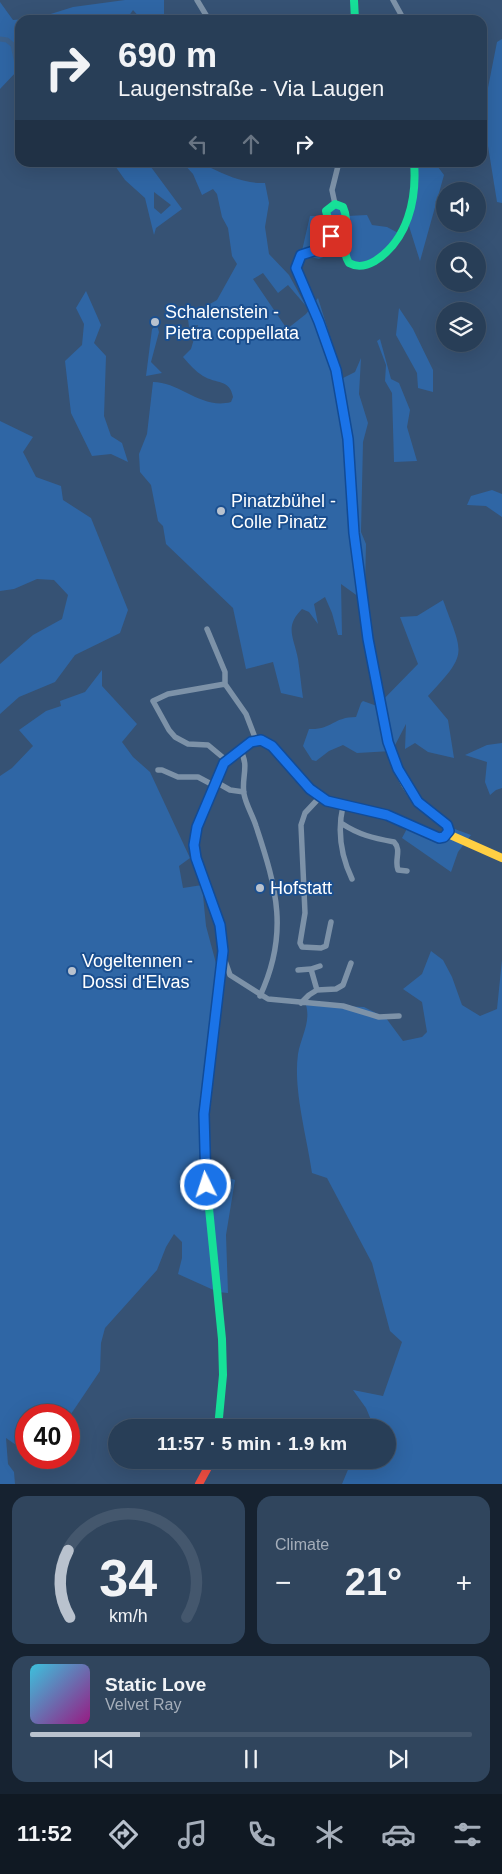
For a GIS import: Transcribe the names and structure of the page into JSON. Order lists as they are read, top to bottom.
{
  "places": [
    "Schalenstein - Pietra coppellata",
    "Pinatzbühel - Colle Pinatz",
    "Hofstatt",
    "Vogeltennen - Dossi d'Elvas"
  ],
  "page": {
    "turn": ["690 m", "Laugenstraße - Via Laugen"],
    "limit": "40",
    "trip": "11:57 · 5 min · 1.9 km",
    "tile": "Climate",
    "heat": ["−", "21°", "+"],
    "song": ["Static Love", "Velvet Ray"],
    "tabs": "11:52",
    "gauge": ["34", "km/h"]
  }
}
